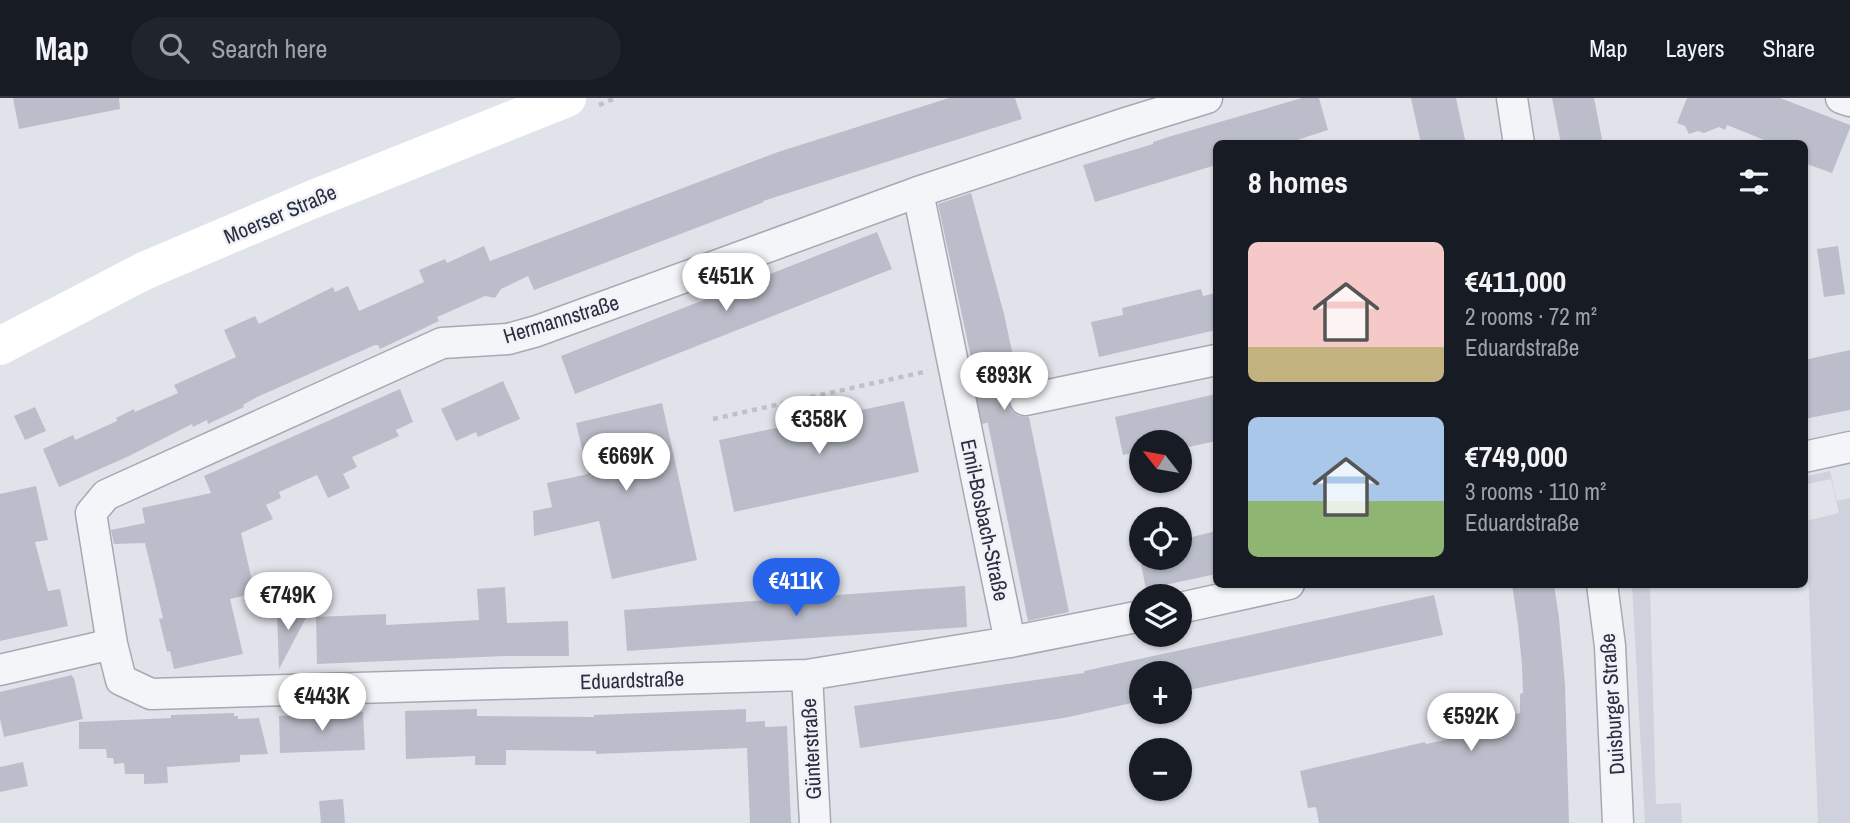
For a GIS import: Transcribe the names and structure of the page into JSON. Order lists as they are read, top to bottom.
{
  "streets": {
    "main road": ["Moerser Straße"],
    "street": [
      "Hermannstraße",
      "Emil-Bosbach-Straße",
      "Eduardstraße",
      "Duisburger Straße",
      "Günterstraße"
    ]
  },
  "crossings": [
    ["Hermannstraße", "Emil-Bosbach-Straße"],
    ["Hermannstraße", "Eduardstraße"],
    ["Emil-Bosbach-Straße", "Eduardstraße"],
    ["Eduardstraße", "Günterstraße"]
  ],
  "north": "top left",
  "page": {
    "header": "Map",
    "search": "Search here",
    "nav": ["Map", "Layers", "Share"],
    "heading": "8 homes",
    "list": [
      {
        "name": "€411,000",
        "note": "2 rooms · 72 m² · Eduardstraße"
      },
      {
        "name": "€749,000",
        "note": "3 rooms · 110 m² · Eduardstraße"
      }
    ],
    "price": [
      "€451K",
      "€893K",
      "€358K",
      "€669K",
      "€411K",
      "€749K",
      "€443K",
      "€592K"
    ],
    "map_buttons": ["+", "−"]
  }
}
